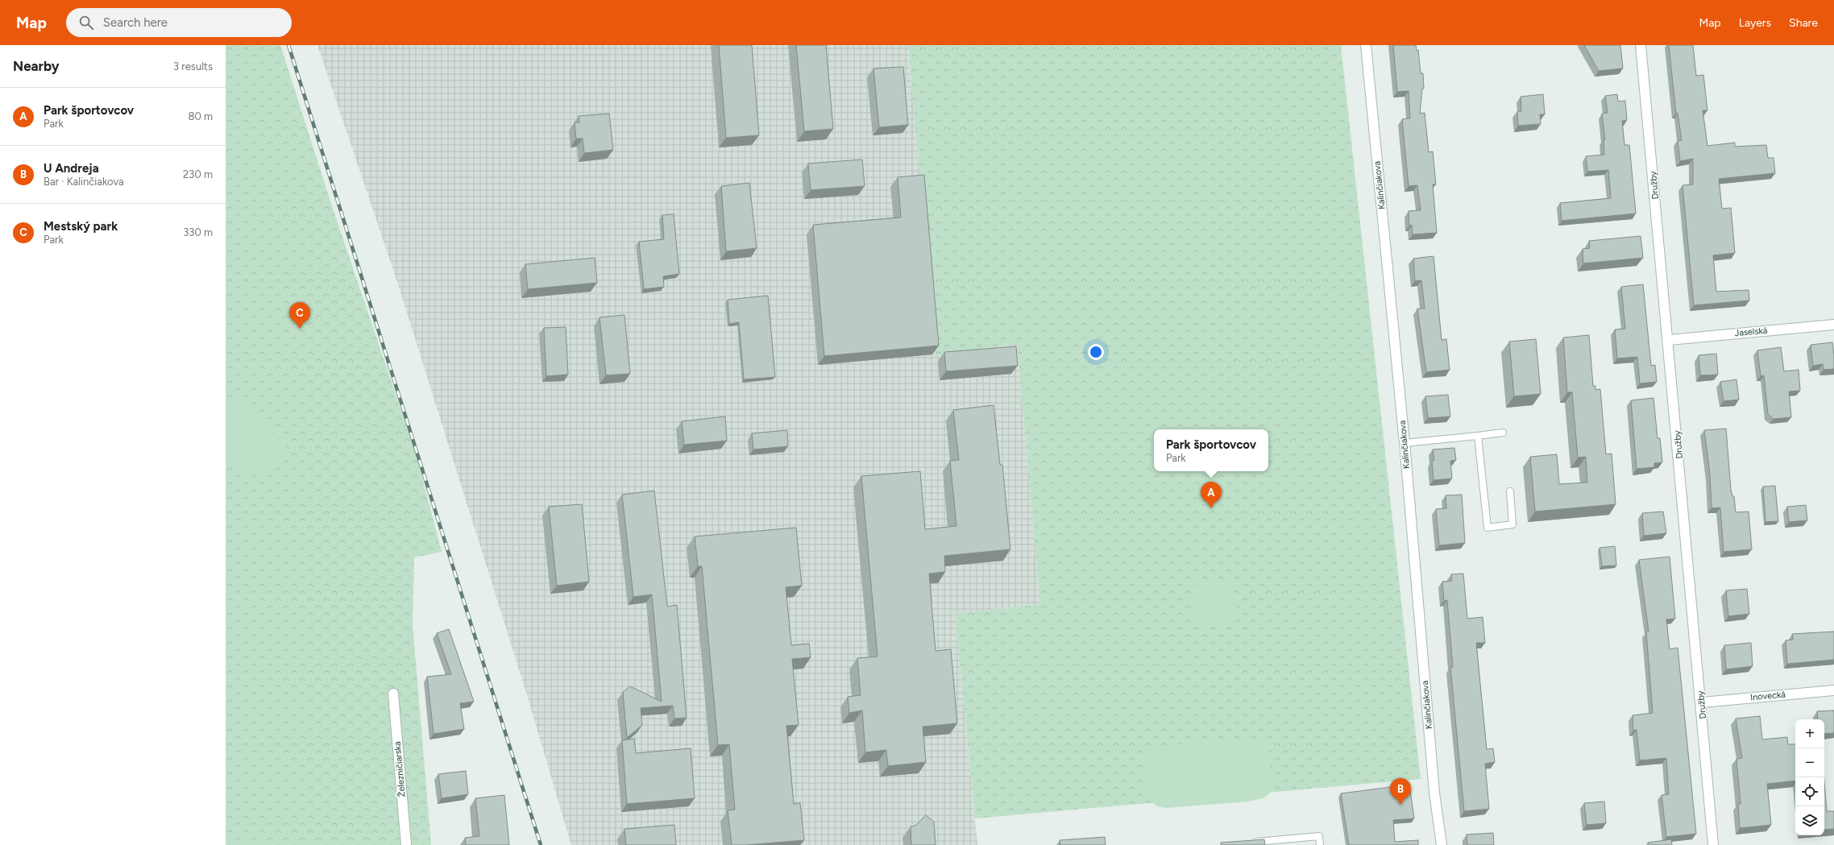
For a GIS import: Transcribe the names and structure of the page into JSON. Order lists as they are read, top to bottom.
{
  "streets": {
    "street": [
      "Kalinčiakova",
      "Družby",
      "Jaselská",
      "Inovecká",
      "Železničiarska"
    ]
  },
  "crossings": [
    ["Družby", "Jaselská"],
    ["Družby", "Inovecká"]
  ],
  "page": {
    "header": "Map",
    "search": "Search here",
    "nav": ["Map", "Layers", "Share"],
    "heading": ["Nearby", "3 results"],
    "list": [
      {
        "mark": "A",
        "name": "Park športovcov",
        "note": "Park",
        "value": "80 m"
      },
      {
        "mark": "B",
        "name": "U Andreja",
        "note": "Bar · Kalinčiakova",
        "value": "230 m"
      },
      {
        "mark": "C",
        "name": "Mestský park",
        "note": "Park",
        "value": "330 m"
      }
    ],
    "pins": ["C", "A", "B"],
    "popup": ["Park športovcov", "Park"],
    "map_buttons": ["+", "−"]
  }
}
